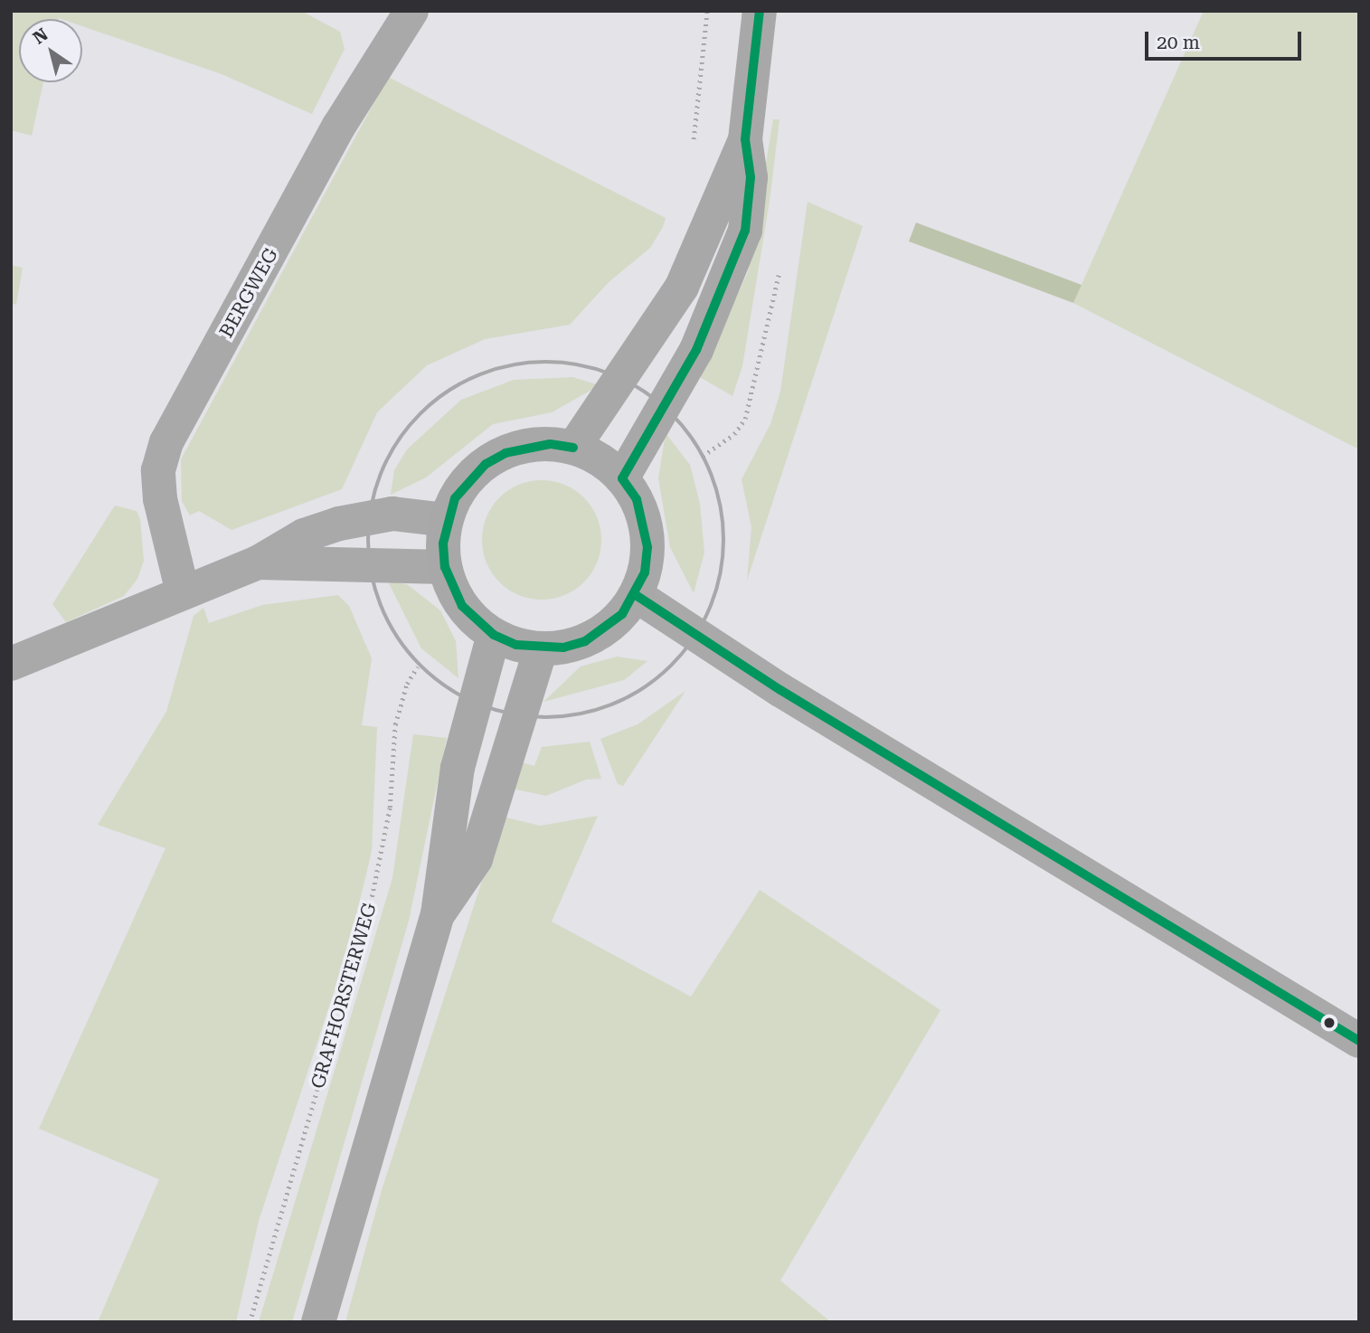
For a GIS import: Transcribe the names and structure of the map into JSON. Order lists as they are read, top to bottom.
{
  "streets": {
    "street": ["BERGWEG"],
    "path": ["GRAFHORSTERWEG"]
  },
  "scale_bar": "20 m",
  "north": "top left"
}
